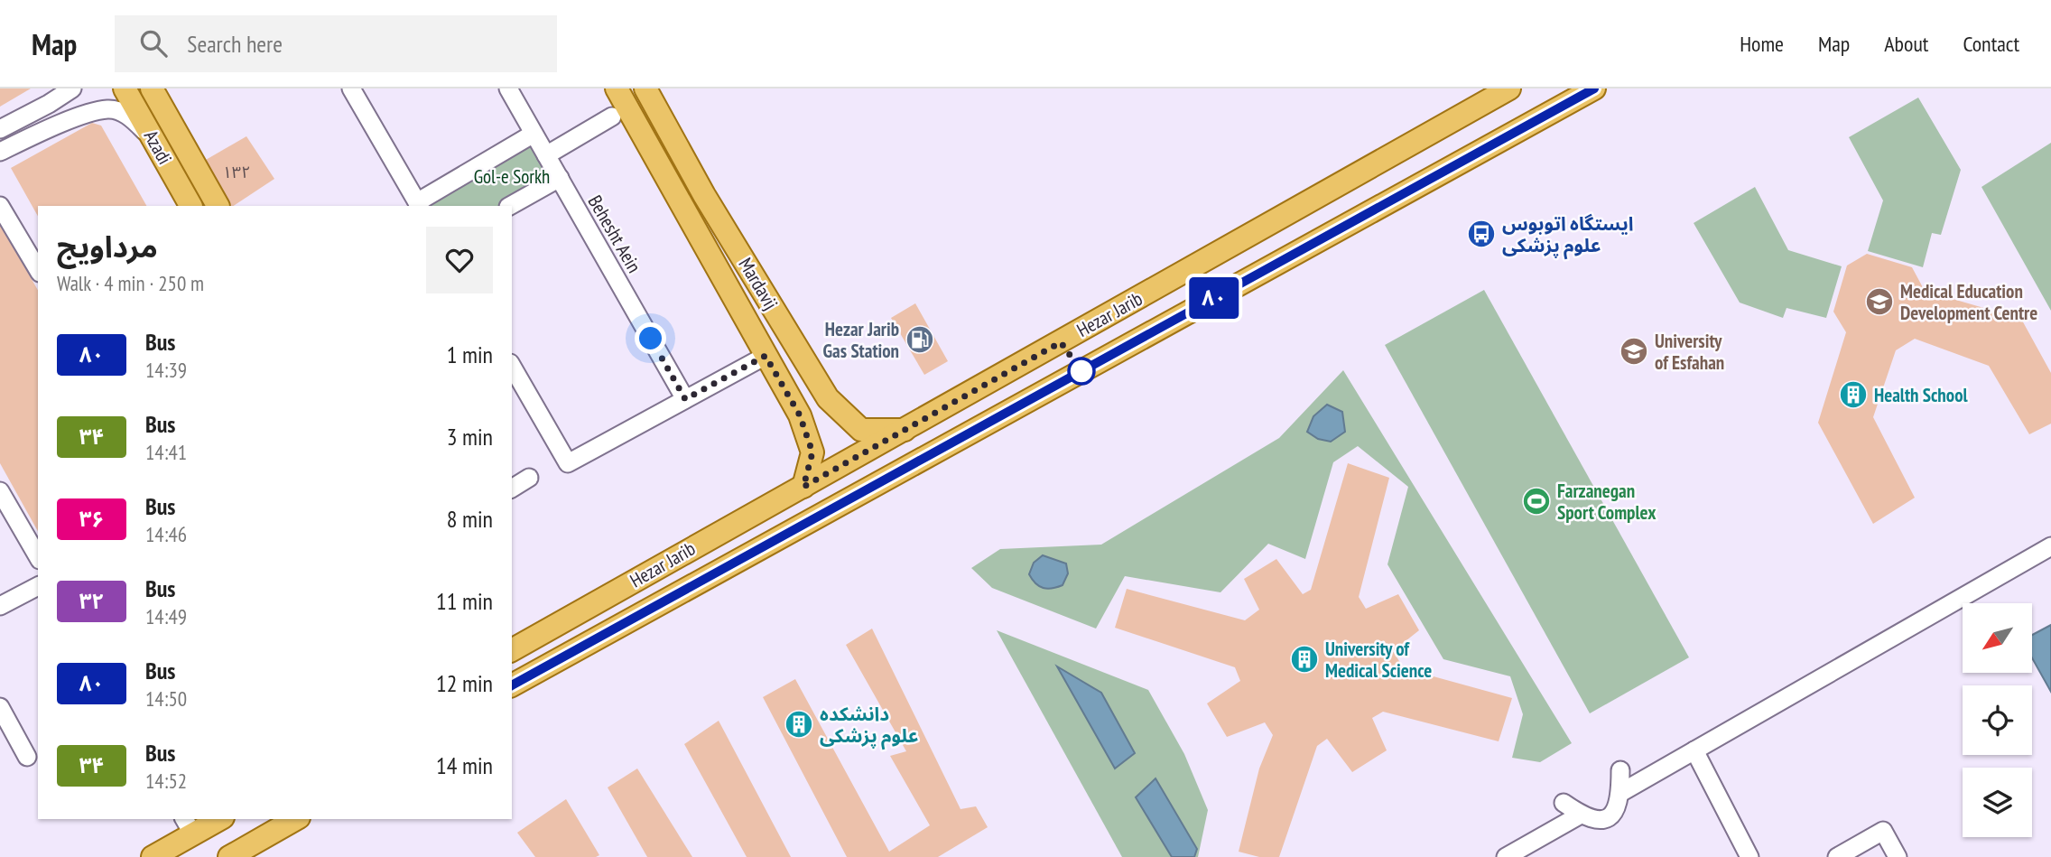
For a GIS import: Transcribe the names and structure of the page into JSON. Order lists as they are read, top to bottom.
{
  "streets": {
    "main road": ["Azadi", "Mardavij", "Hezar Jarib"],
    "street": ["Behesht Aein"]
  },
  "crossings": [
    ["Mardavij", "Hezar Jarib"]
  ],
  "parks": ["Gol-e Sorkh"],
  "places": {
    "bus stop": ["ایستگاه اتوبوس علوم پزشکی"],
    "school or university": ["Medical Education Development Centre", "University of Esfahan"],
    "fuel station": ["Hezar Jarib Gas Station"],
    "building": ["Health School", "University of Medical Science", "دانشکده علوم پزشکی"],
    "sports": ["Farzanegan Sport Complex"]
  },
  "lines": ["bus line ۸۰"],
  "house_numbers": ["۱۳۲"],
  "north": "bottom left",
  "page": {
    "header": "Map",
    "search": "Search here",
    "nav": [
      "Home",
      "Map",
      "About",
      "Contact"
    ],
    "on_map": "۸۰",
    "heading": ["مرداویج", "Walk · 4 min · 250 m"],
    "list": [
      {
        "mark": "۸۰",
        "name": "Bus",
        "note": "14:39",
        "value": "1 min"
      },
      {
        "mark": "۳۴",
        "name": "Bus",
        "note": "14:41",
        "value": "3 min"
      },
      {
        "mark": "۳۶",
        "name": "Bus",
        "note": "14:46",
        "value": "8 min"
      },
      {
        "mark": "۳۲",
        "name": "Bus",
        "note": "14:49",
        "value": "11 min"
      },
      {
        "mark": "۸۰",
        "name": "Bus",
        "note": "14:50",
        "value": "12 min"
      },
      {
        "mark": "۳۴",
        "name": "Bus",
        "note": "14:52",
        "value": "14 min"
      }
    ]
  }
}
